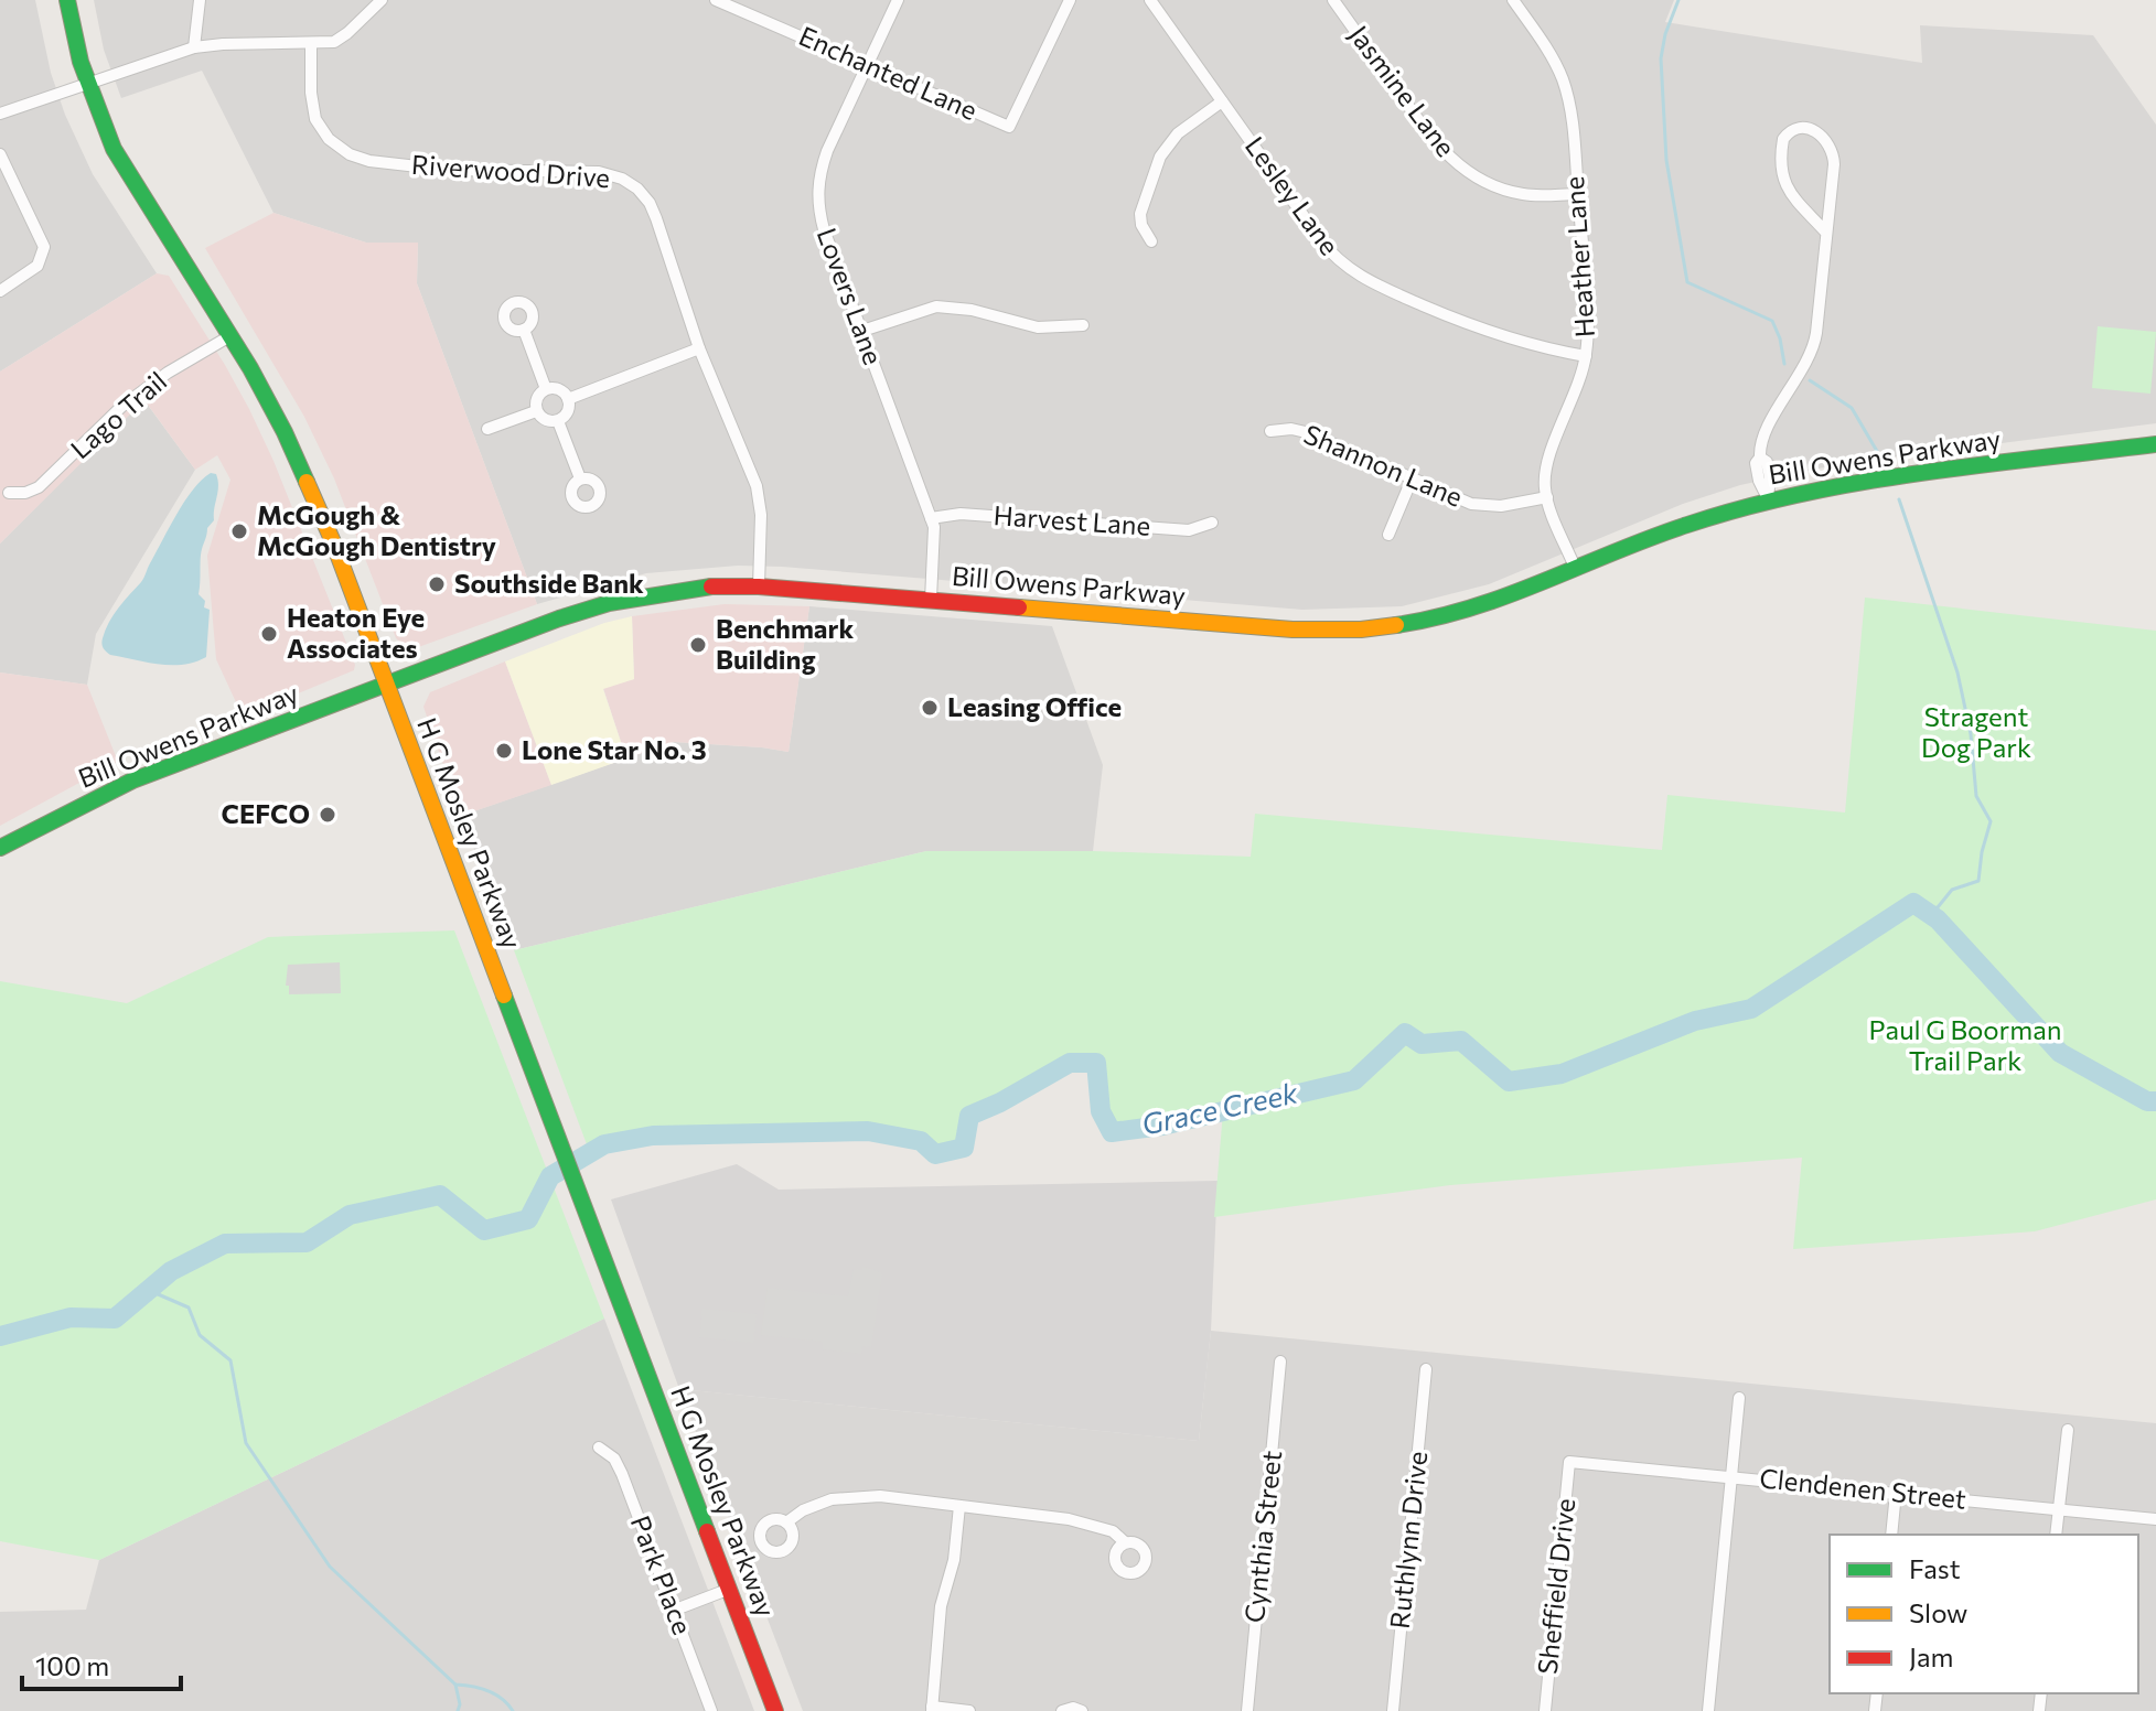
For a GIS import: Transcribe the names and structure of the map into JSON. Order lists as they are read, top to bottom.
{
  "streets": {
    "main road": ["Bill Owens Parkway", "H G Mosley Parkway"],
    "street": [
      "Enchanted Lane",
      "Jasmine Lane",
      "Riverwood Drive",
      "Lesley Lane",
      "Heather Lane",
      "Lovers Lane",
      "Lago Trail",
      "Shannon Lane",
      "Harvest Lane",
      "Clendenen Street",
      "Cynthia Street",
      "Ruthlynn Drive",
      "Park Place",
      "Sheffield Drive"
    ]
  },
  "crossings": [
    ["Enchanted Lane", "Lovers Lane"],
    ["Jasmine Lane", "Heather Lane"],
    ["Riverwood Drive", "Bill Owens Parkway"],
    ["Lesley Lane", "Heather Lane"],
    ["Heather Lane", "Bill Owens Parkway"],
    ["Heather Lane", "Shannon Lane"],
    ["Lovers Lane", "Bill Owens Parkway"],
    ["Lovers Lane", "Harvest Lane"],
    ["Lago Trail", "H G Mosley Parkway"],
    ["Bill Owens Parkway", "H G Mosley Parkway"],
    ["Clendenen Street", "Sheffield Drive"]
  ],
  "water": ["Grace Creek"],
  "parks": ["Stragent Dog Park", "Paul G Boorman Trail Park"],
  "places": [
    "McGough & McGough Dentistry",
    "Southside Bank",
    "Heaton Eye Associates",
    "Benchmark Building",
    "Leasing Office",
    "Lone Star No. 3",
    "CEFCO"
  ],
  "legend": ["Fast", "Slow", "Jam"],
  "scale_bar": "100 m"
}
